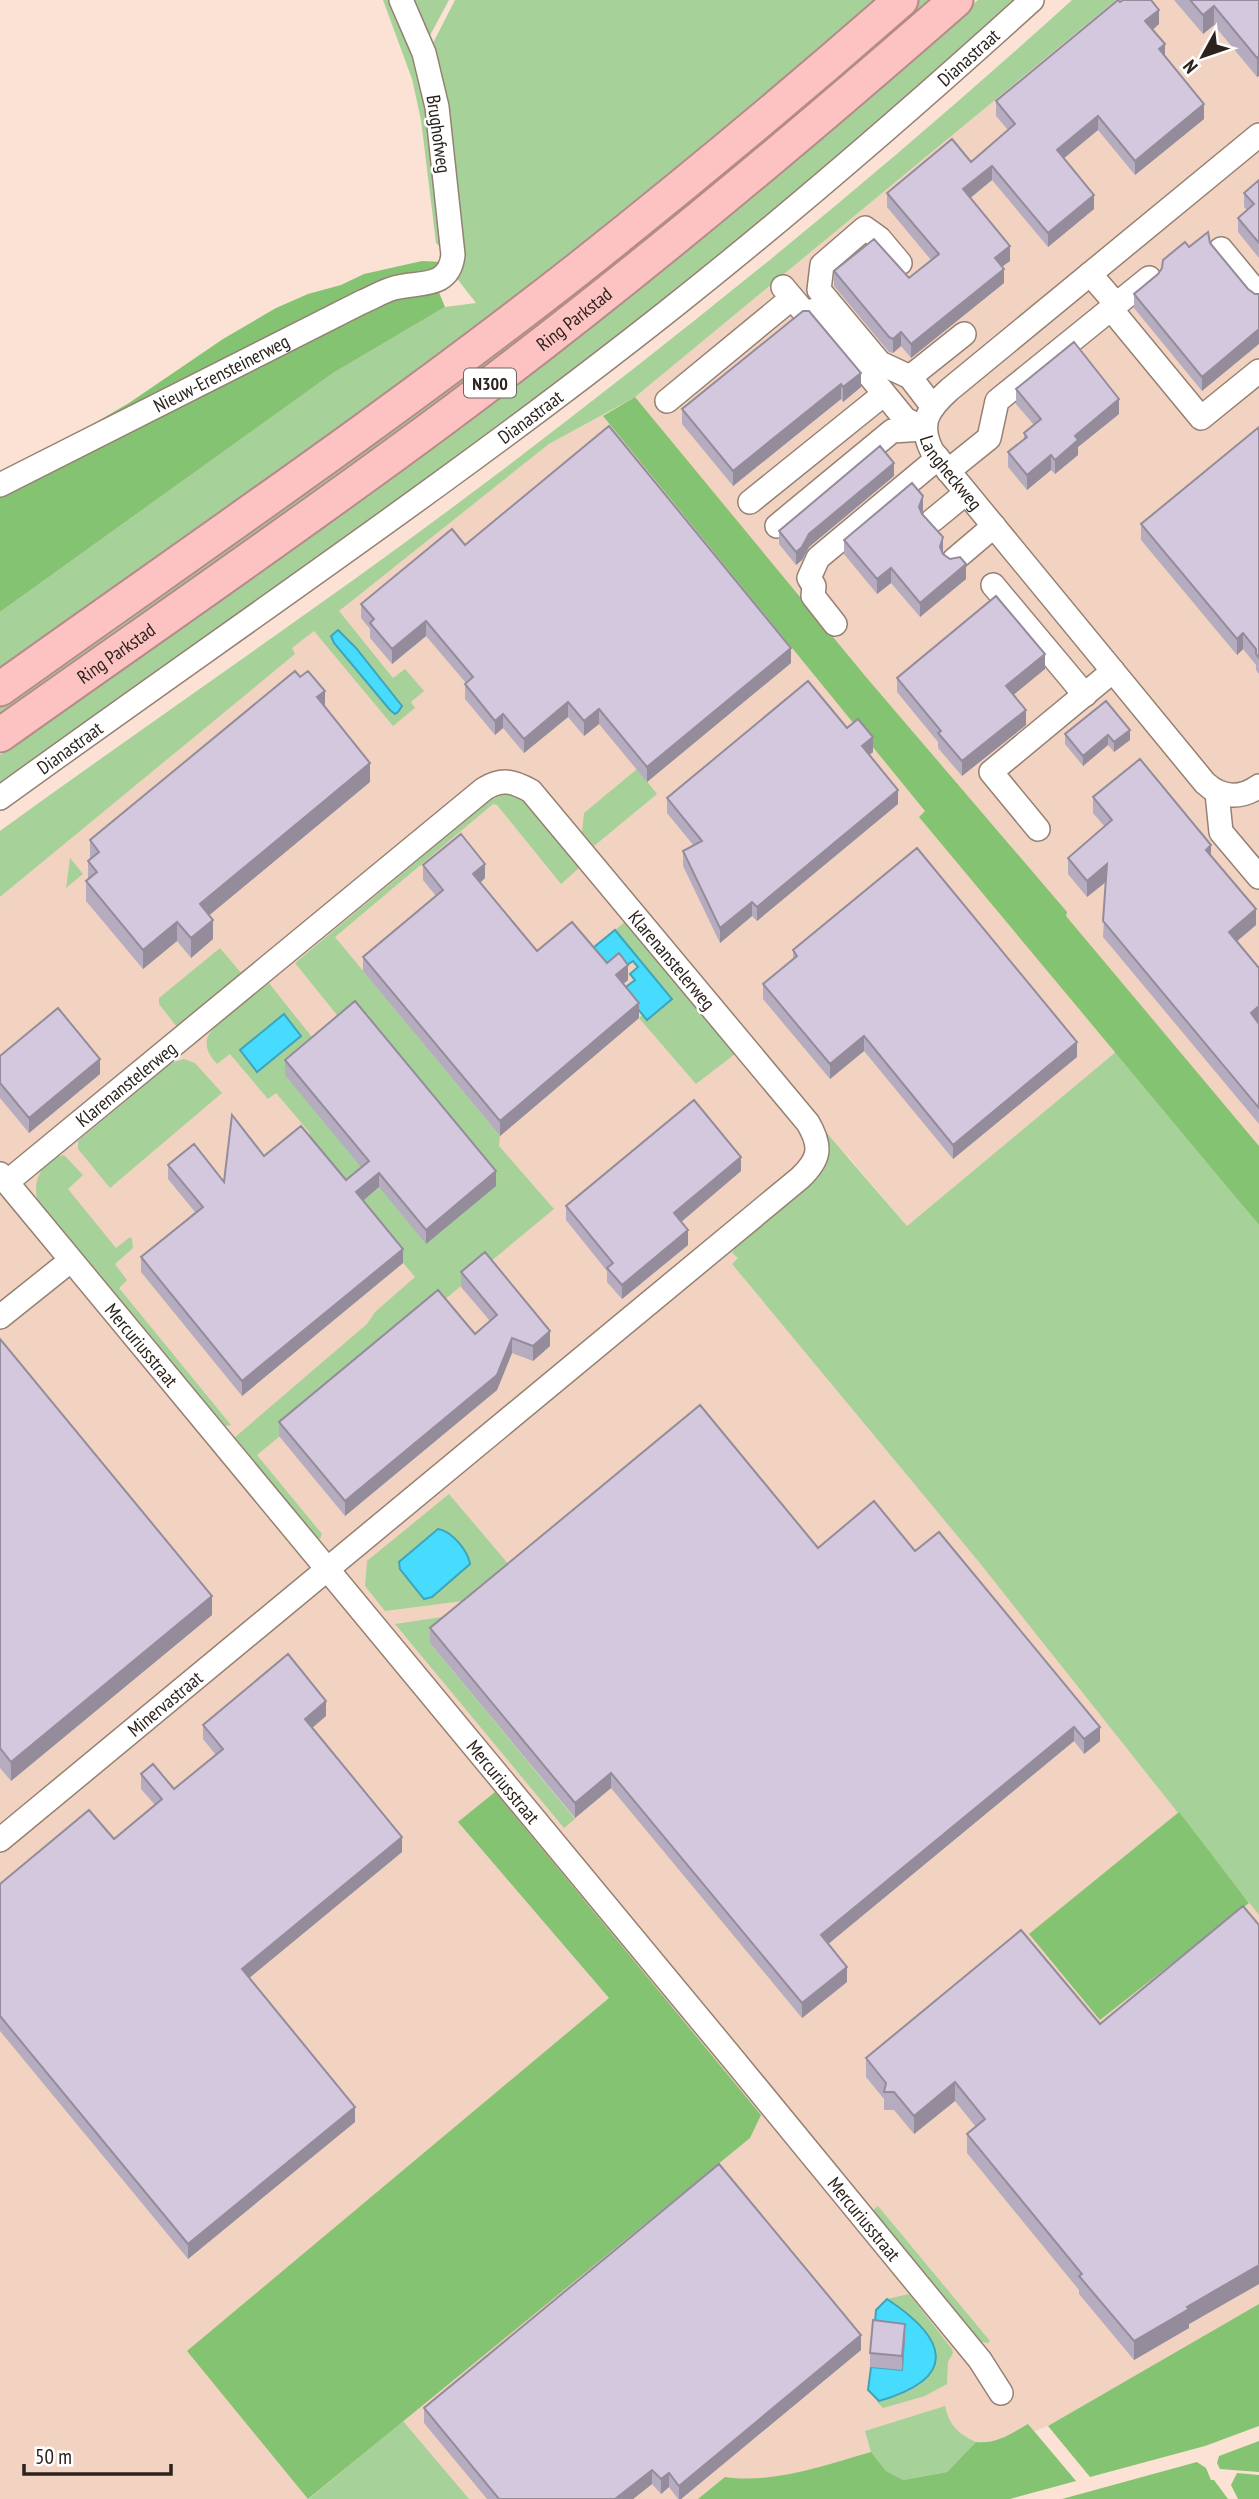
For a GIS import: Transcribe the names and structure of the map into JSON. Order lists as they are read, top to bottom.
{
  "streets": {
    "highway": ["Ring Parkstad", "N300"],
    "street": [
      "Dianastraat",
      "Brughofweg",
      "Nieuw-Erensteinerweg",
      "Langheckweg",
      "Klarenanstelerweg",
      "Mercuriusstraat",
      "Minervastraat"
    ]
  },
  "crossings": [
    ["Brughofweg", "Nieuw-Erensteinerweg"],
    ["Klarenanstelerweg", "Mercuriusstraat"],
    ["Klarenanstelerweg", "Minervastraat"],
    ["Mercuriusstraat", "Minervastraat"]
  ],
  "scale_bar": "50 m",
  "north": "bottom left"
}
